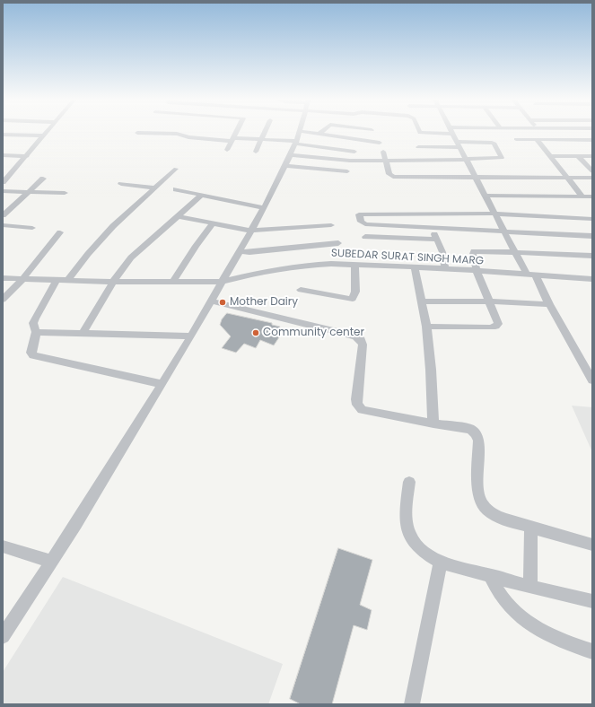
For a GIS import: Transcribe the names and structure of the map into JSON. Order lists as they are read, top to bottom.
{
  "streets": {
    "street": ["SUBEDAR SURAT SINGH MARG"]
  },
  "places": ["Mother Dairy", "Community center"]
}
